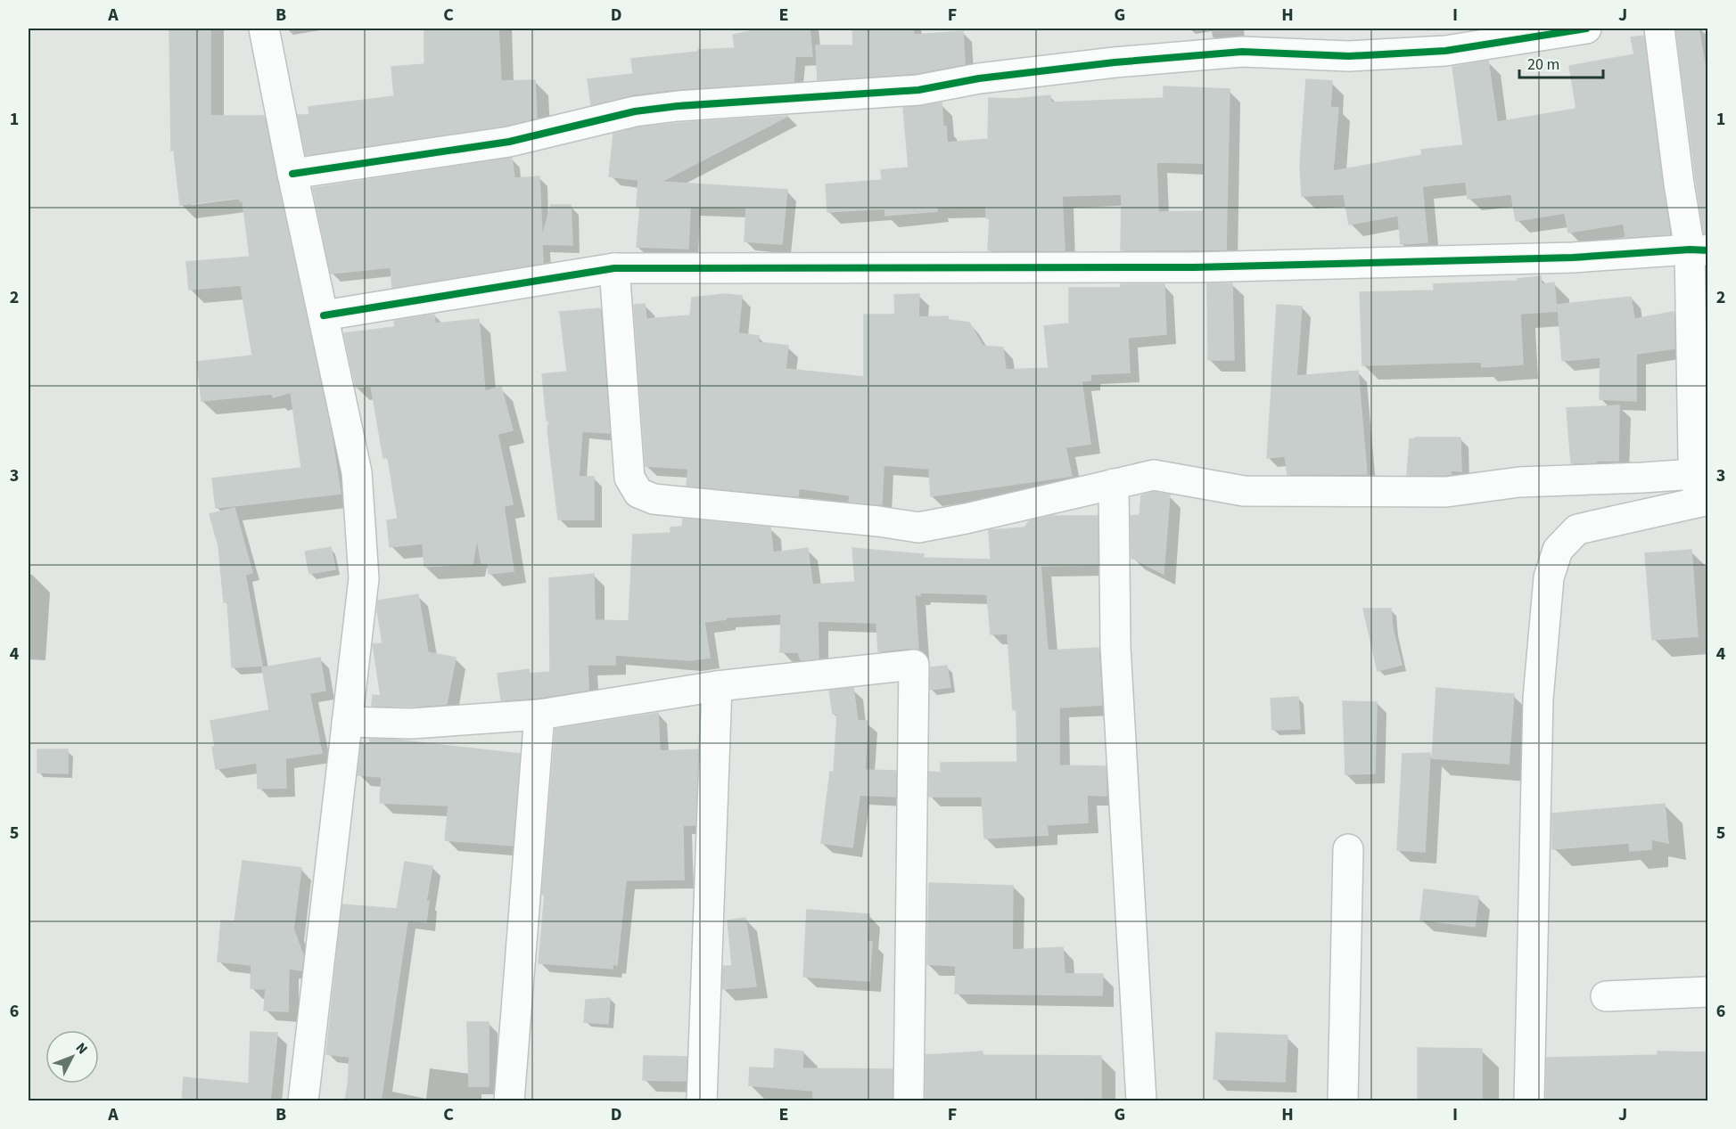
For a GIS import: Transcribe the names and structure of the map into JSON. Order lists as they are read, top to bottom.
{
  "scale_bar": "20 m",
  "north": "top right",
  "grid": {
    "columns": [
      "A",
      "B",
      "C",
      "D",
      "E",
      "F",
      "G",
      "H",
      "I",
      "J"
    ],
    "rows": [
      "1",
      "2",
      "3",
      "4",
      "5",
      "6"
    ]
  }
}
